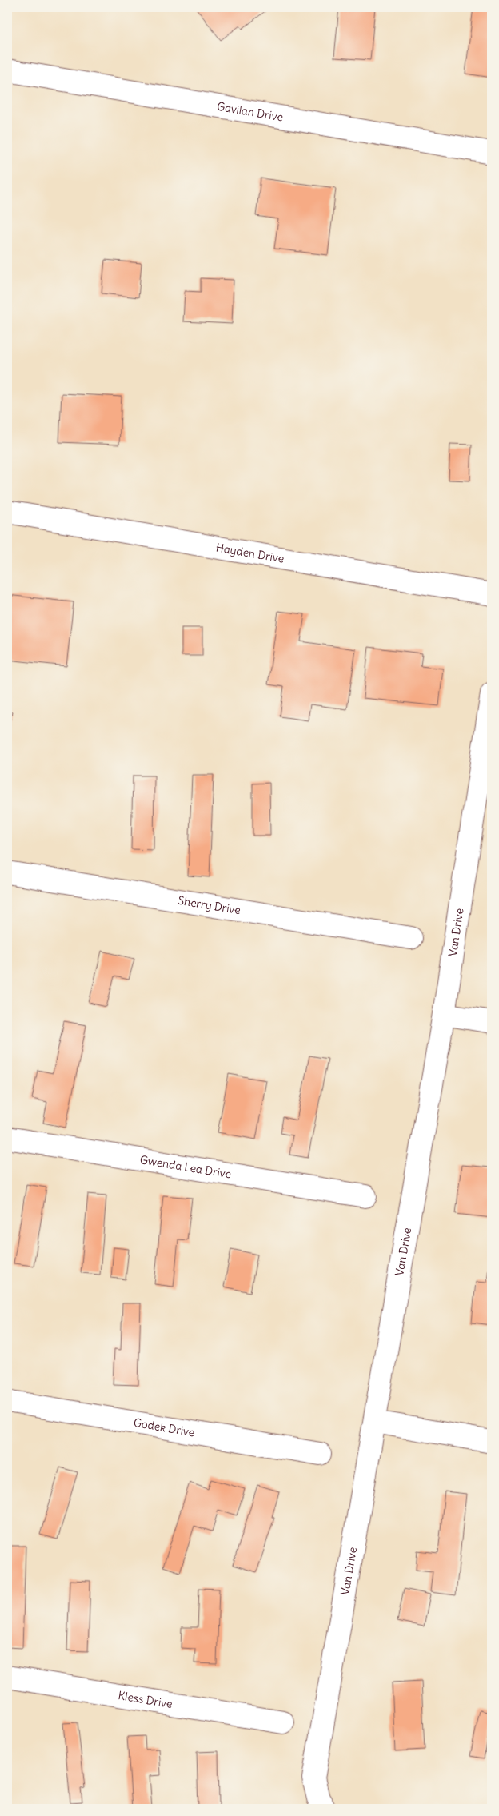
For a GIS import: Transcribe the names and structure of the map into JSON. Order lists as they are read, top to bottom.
{
  "streets": {
    "street": [
      "Gavilan Drive",
      "Hayden Drive",
      "Sherry Drive",
      "Van Drive",
      "Gwenda Lea Drive",
      "Godek Drive",
      "Kless Drive"
    ]
  }
}
